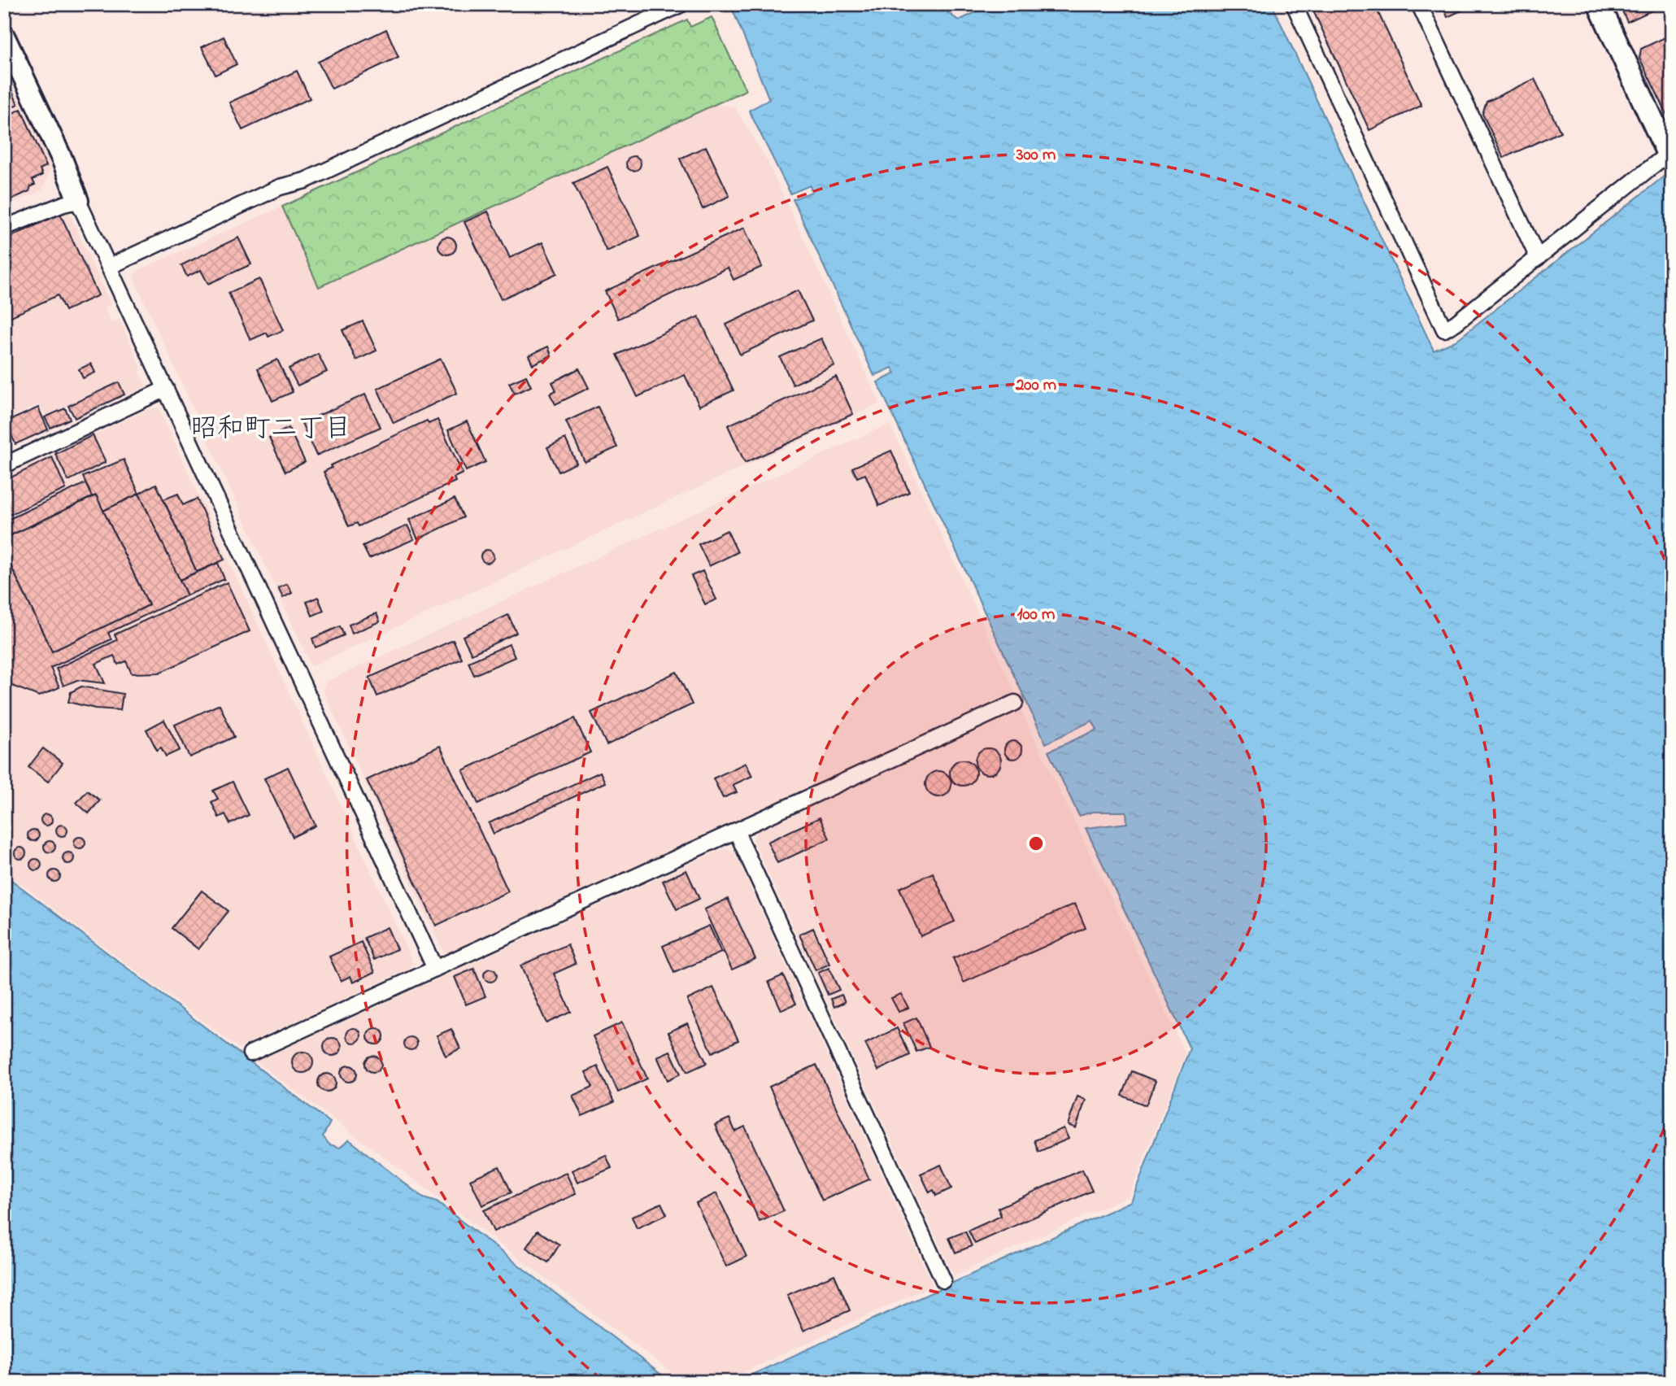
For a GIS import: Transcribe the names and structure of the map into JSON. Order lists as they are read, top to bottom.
{
  "districts": ["昭和町二丁目"],
  "rings": ["300 m", "200 m", "100 m"]
}
